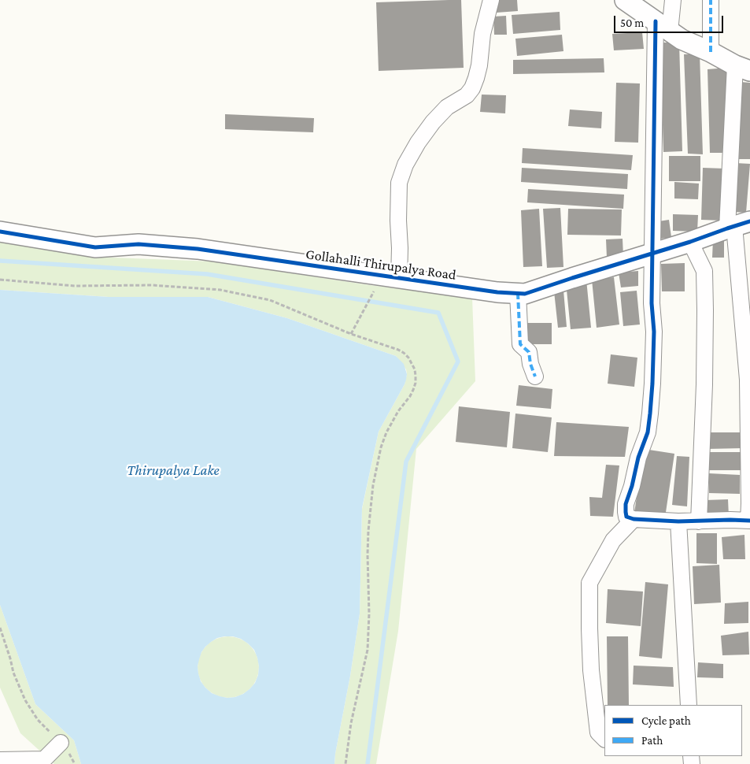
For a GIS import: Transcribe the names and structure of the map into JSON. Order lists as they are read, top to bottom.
{
  "streets": {
    "street": ["Gollahalli Thirupalya Road"]
  },
  "water": ["Thirupalya Lake"],
  "legend": ["Cycle path", "Path"],
  "scale_bar": "50 m"
}
